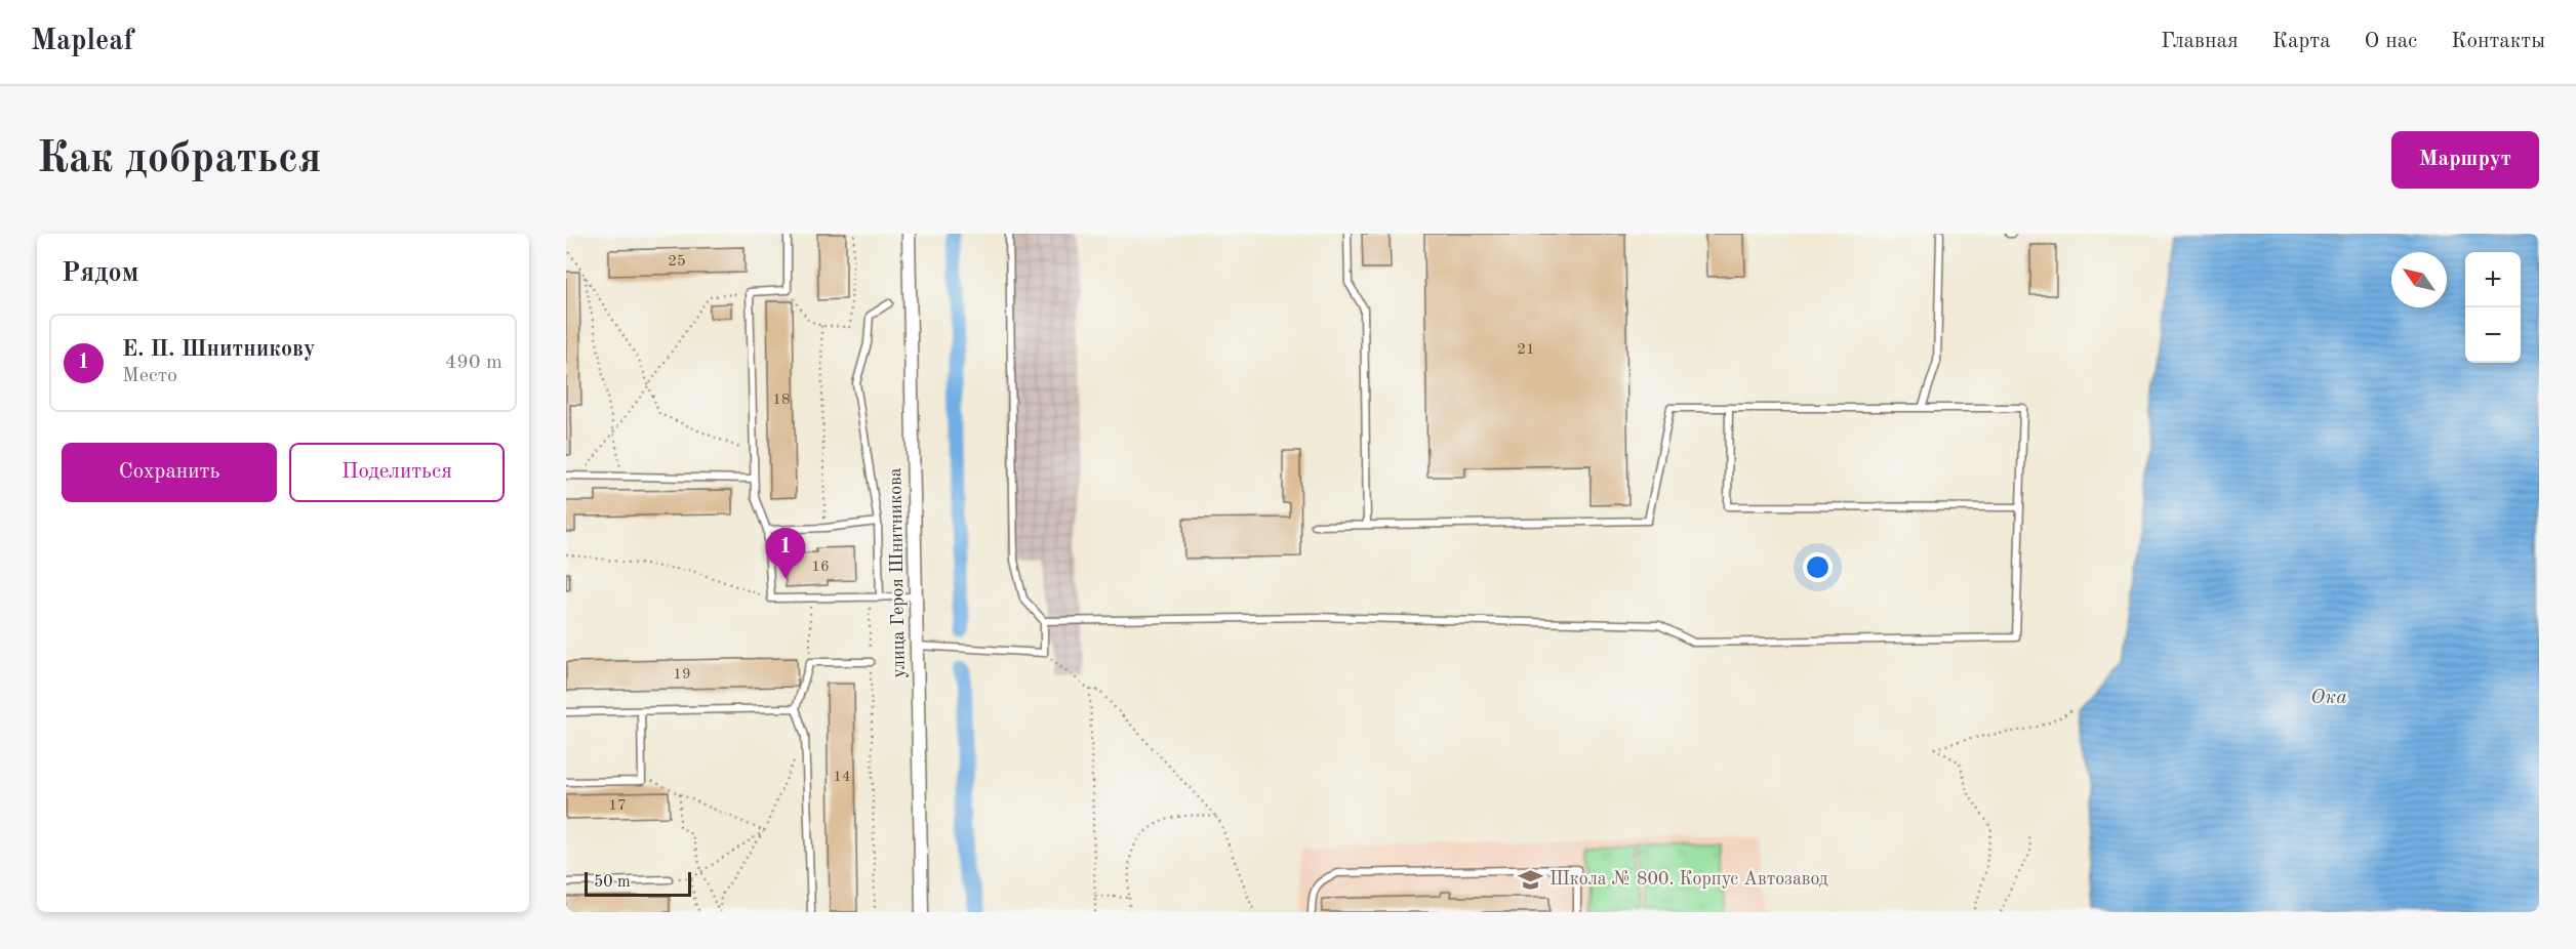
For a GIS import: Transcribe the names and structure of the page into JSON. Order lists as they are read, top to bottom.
{
  "streets": {
    "street": ["улица Героя Шнитникова"]
  },
  "water": ["Ока"],
  "places": {
    "school or university": ["Школа № 800. Корпус Автозавод"]
  },
  "house_numbers": [
    "25",
    "21",
    "18",
    "16",
    "19",
    "14",
    "17"
  ],
  "scale_bar": "50 m",
  "north": "top left",
  "page": {
    "header": "Mapleaf",
    "nav": [
      "Главная",
      "Карта",
      "О нас",
      "Контакты"
    ],
    "buttons": [
      "Маршрут",
      ["Сохранить", "Поделиться"]
    ],
    "title": "Как добраться",
    "heading": "Рядом",
    "map_buttons": ["+", "−"],
    "list": [
      {
        "mark": "1",
        "name": "Е. П. Шнитникову",
        "note": "Место",
        "value": "490 m"
      }
    ],
    "pins": "1",
    "scale": "50 m"
  }
}
